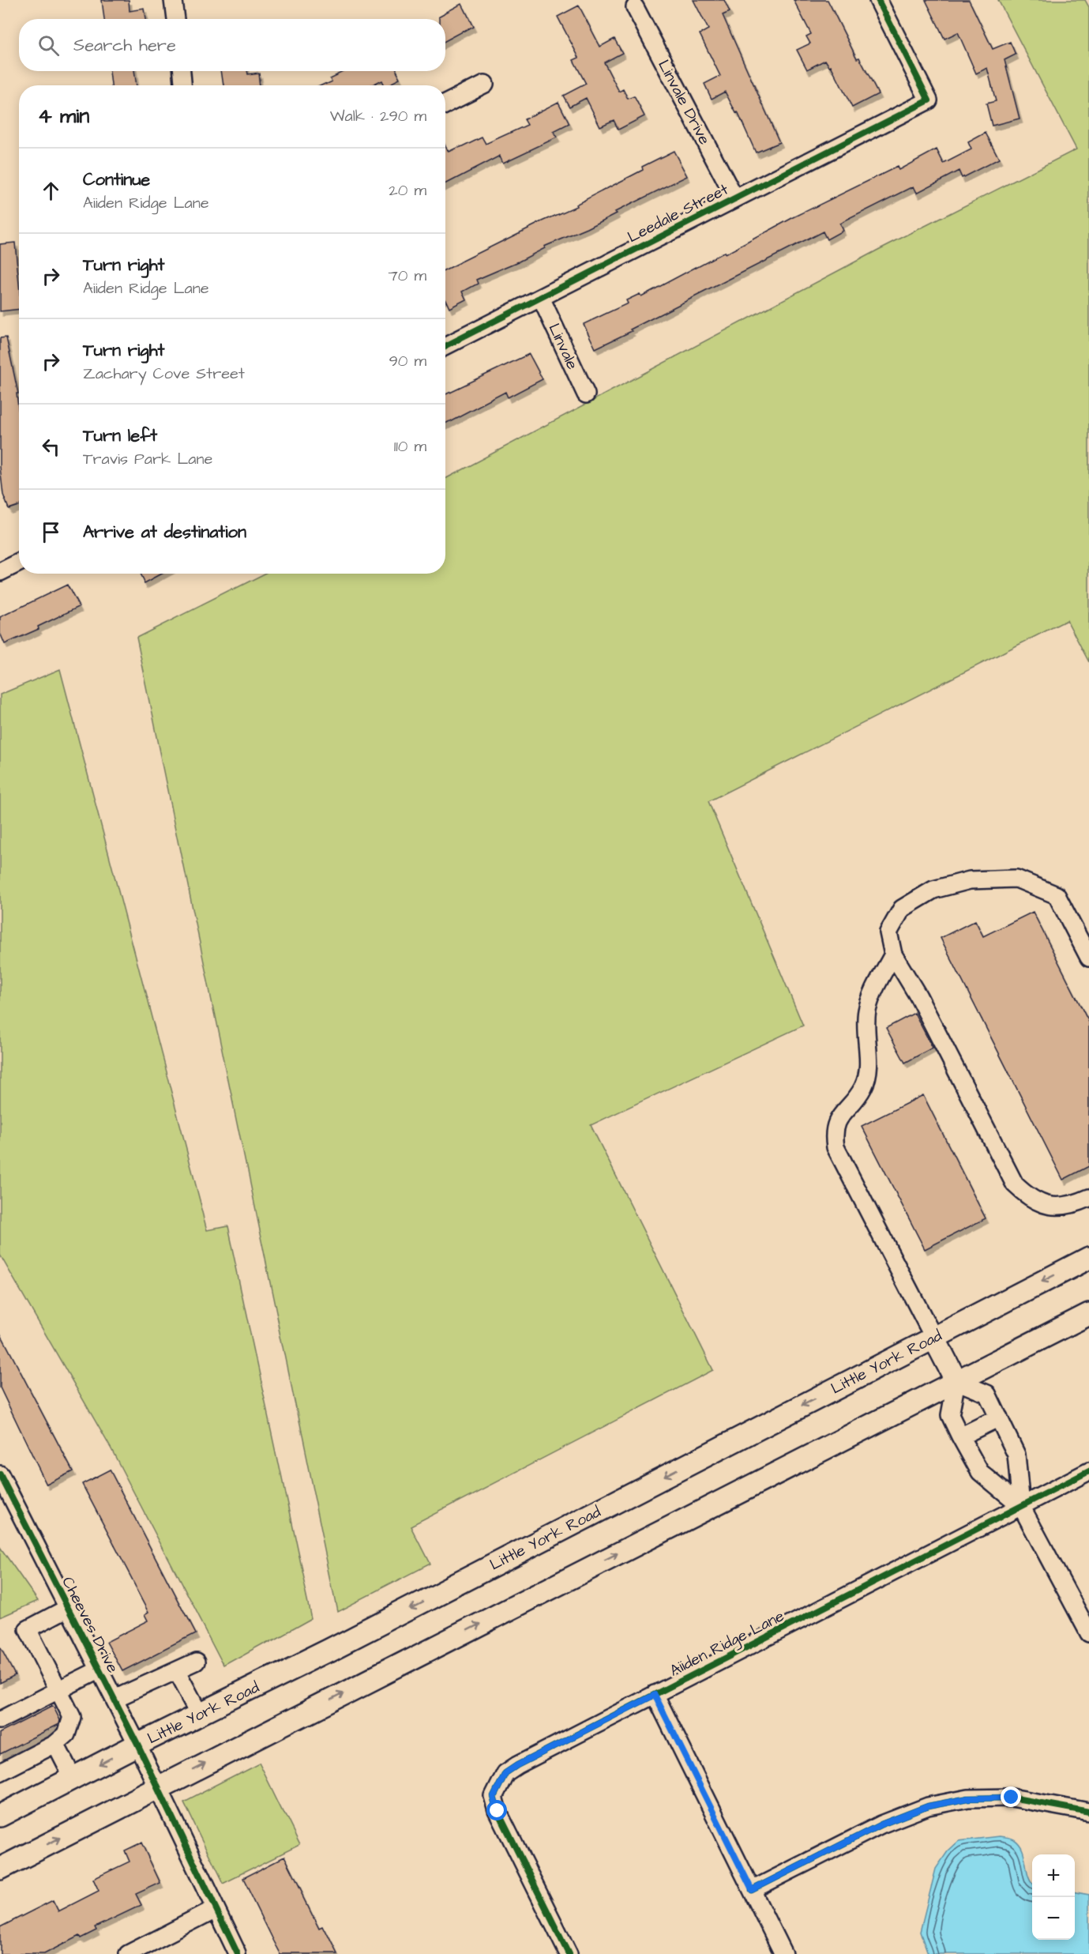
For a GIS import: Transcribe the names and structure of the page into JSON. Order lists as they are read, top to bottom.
{
  "streets": {
    "main road": ["Little York Road"],
    "street": [
      "Linvale Drive",
      "Leedale Street",
      "Linvale",
      "Cheeves Drive",
      "Aiiden Ridge Lane"
    ]
  },
  "crossings": [
    ["Linvale Drive", "Leedale Street"],
    ["Leedale Street", "Linvale"],
    ["Little York Road", "Cheeves Drive"]
  ],
  "page": {
    "search": "Search here",
    "heading": ["4 min", "Walk · 290 m"],
    "list": [
      ["Continue", "Aiiden Ridge Lane", "20 m"],
      ["Turn right", "Aiiden Ridge Lane", "70 m"],
      ["Turn right", "Zachary Cove Street", "90 m"],
      ["Turn left", "Travis Park Lane", "110 m"],
      "Arrive at destination"
    ],
    "map_buttons": ["+", "−"]
  }
}
